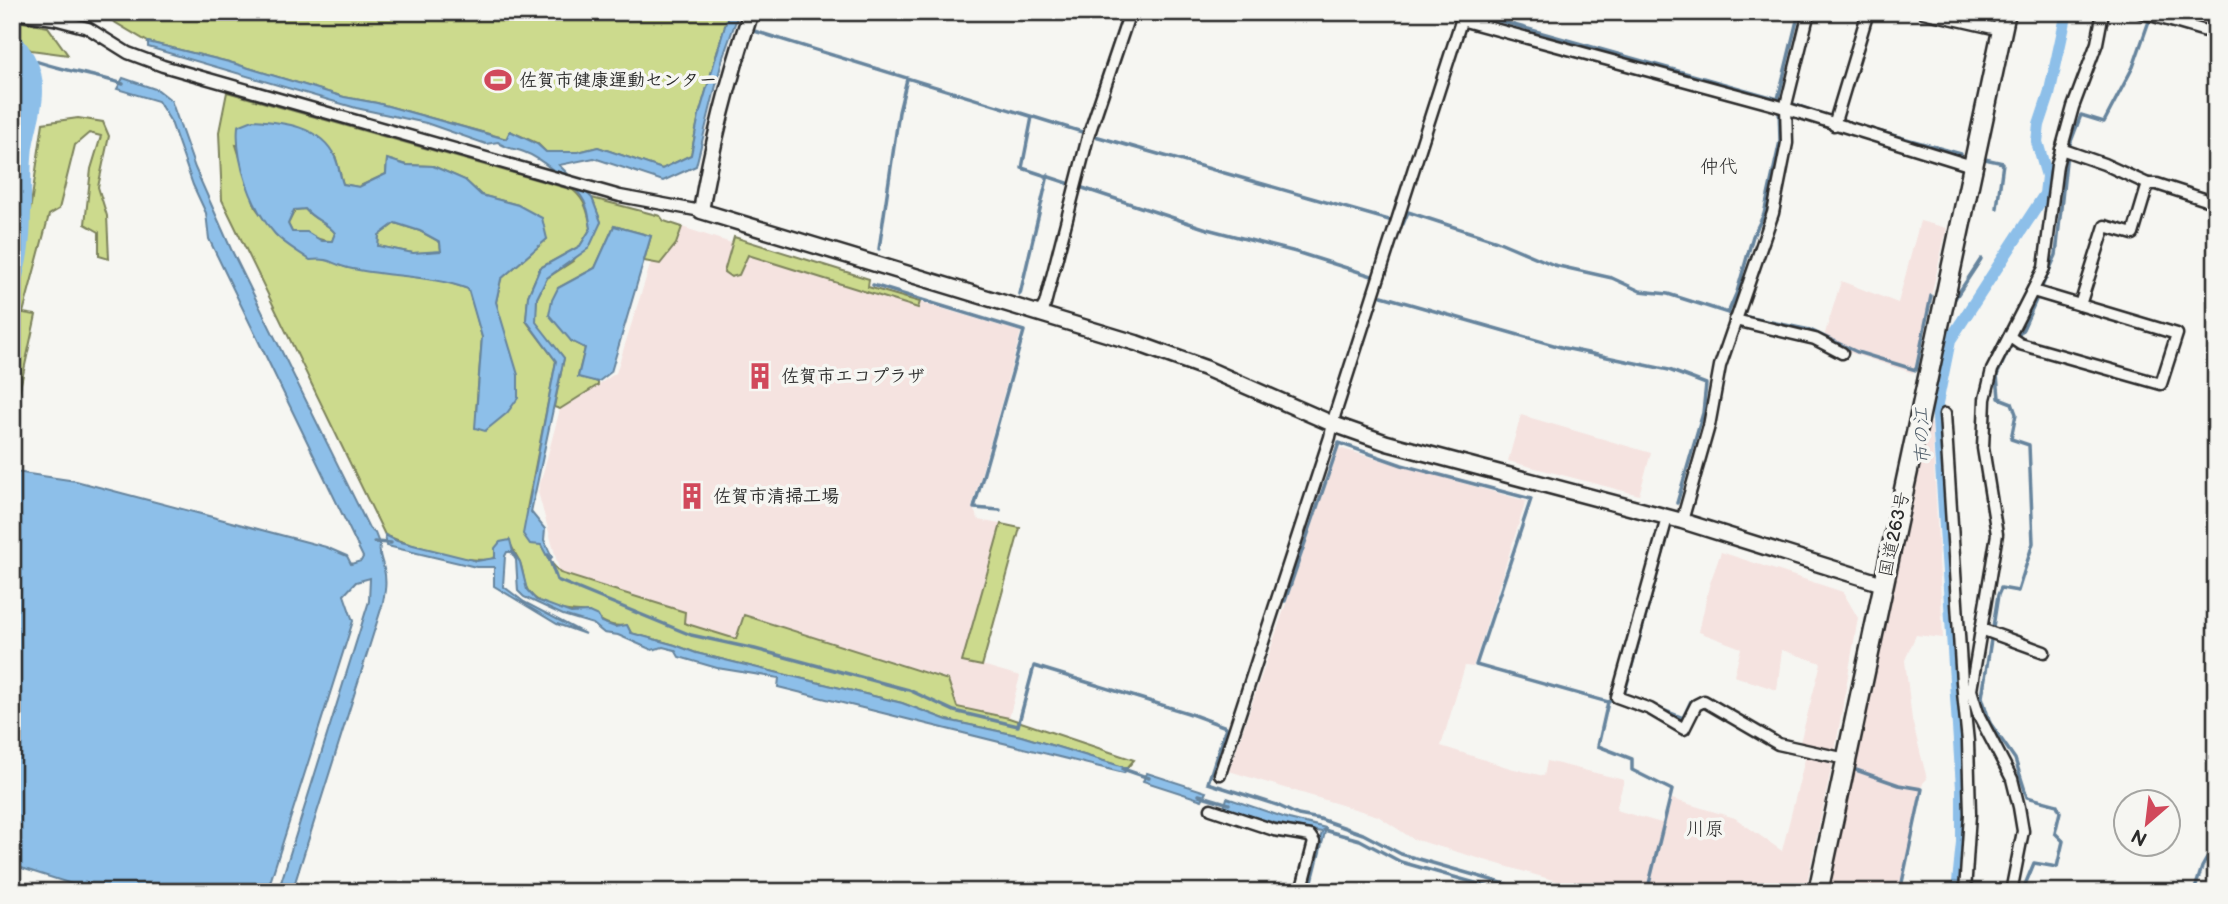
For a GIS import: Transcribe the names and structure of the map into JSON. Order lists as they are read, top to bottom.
{
  "streets": {
    "highway": ["国道263号"]
  },
  "districts": ["仲代", "川原"],
  "water": ["市の江"],
  "places": {
    "sports": ["佐賀市健康運動センター"],
    "building": ["佐賀市エコプラザ", "佐賀市清掃工場"]
  },
  "north": "bottom left"
}
